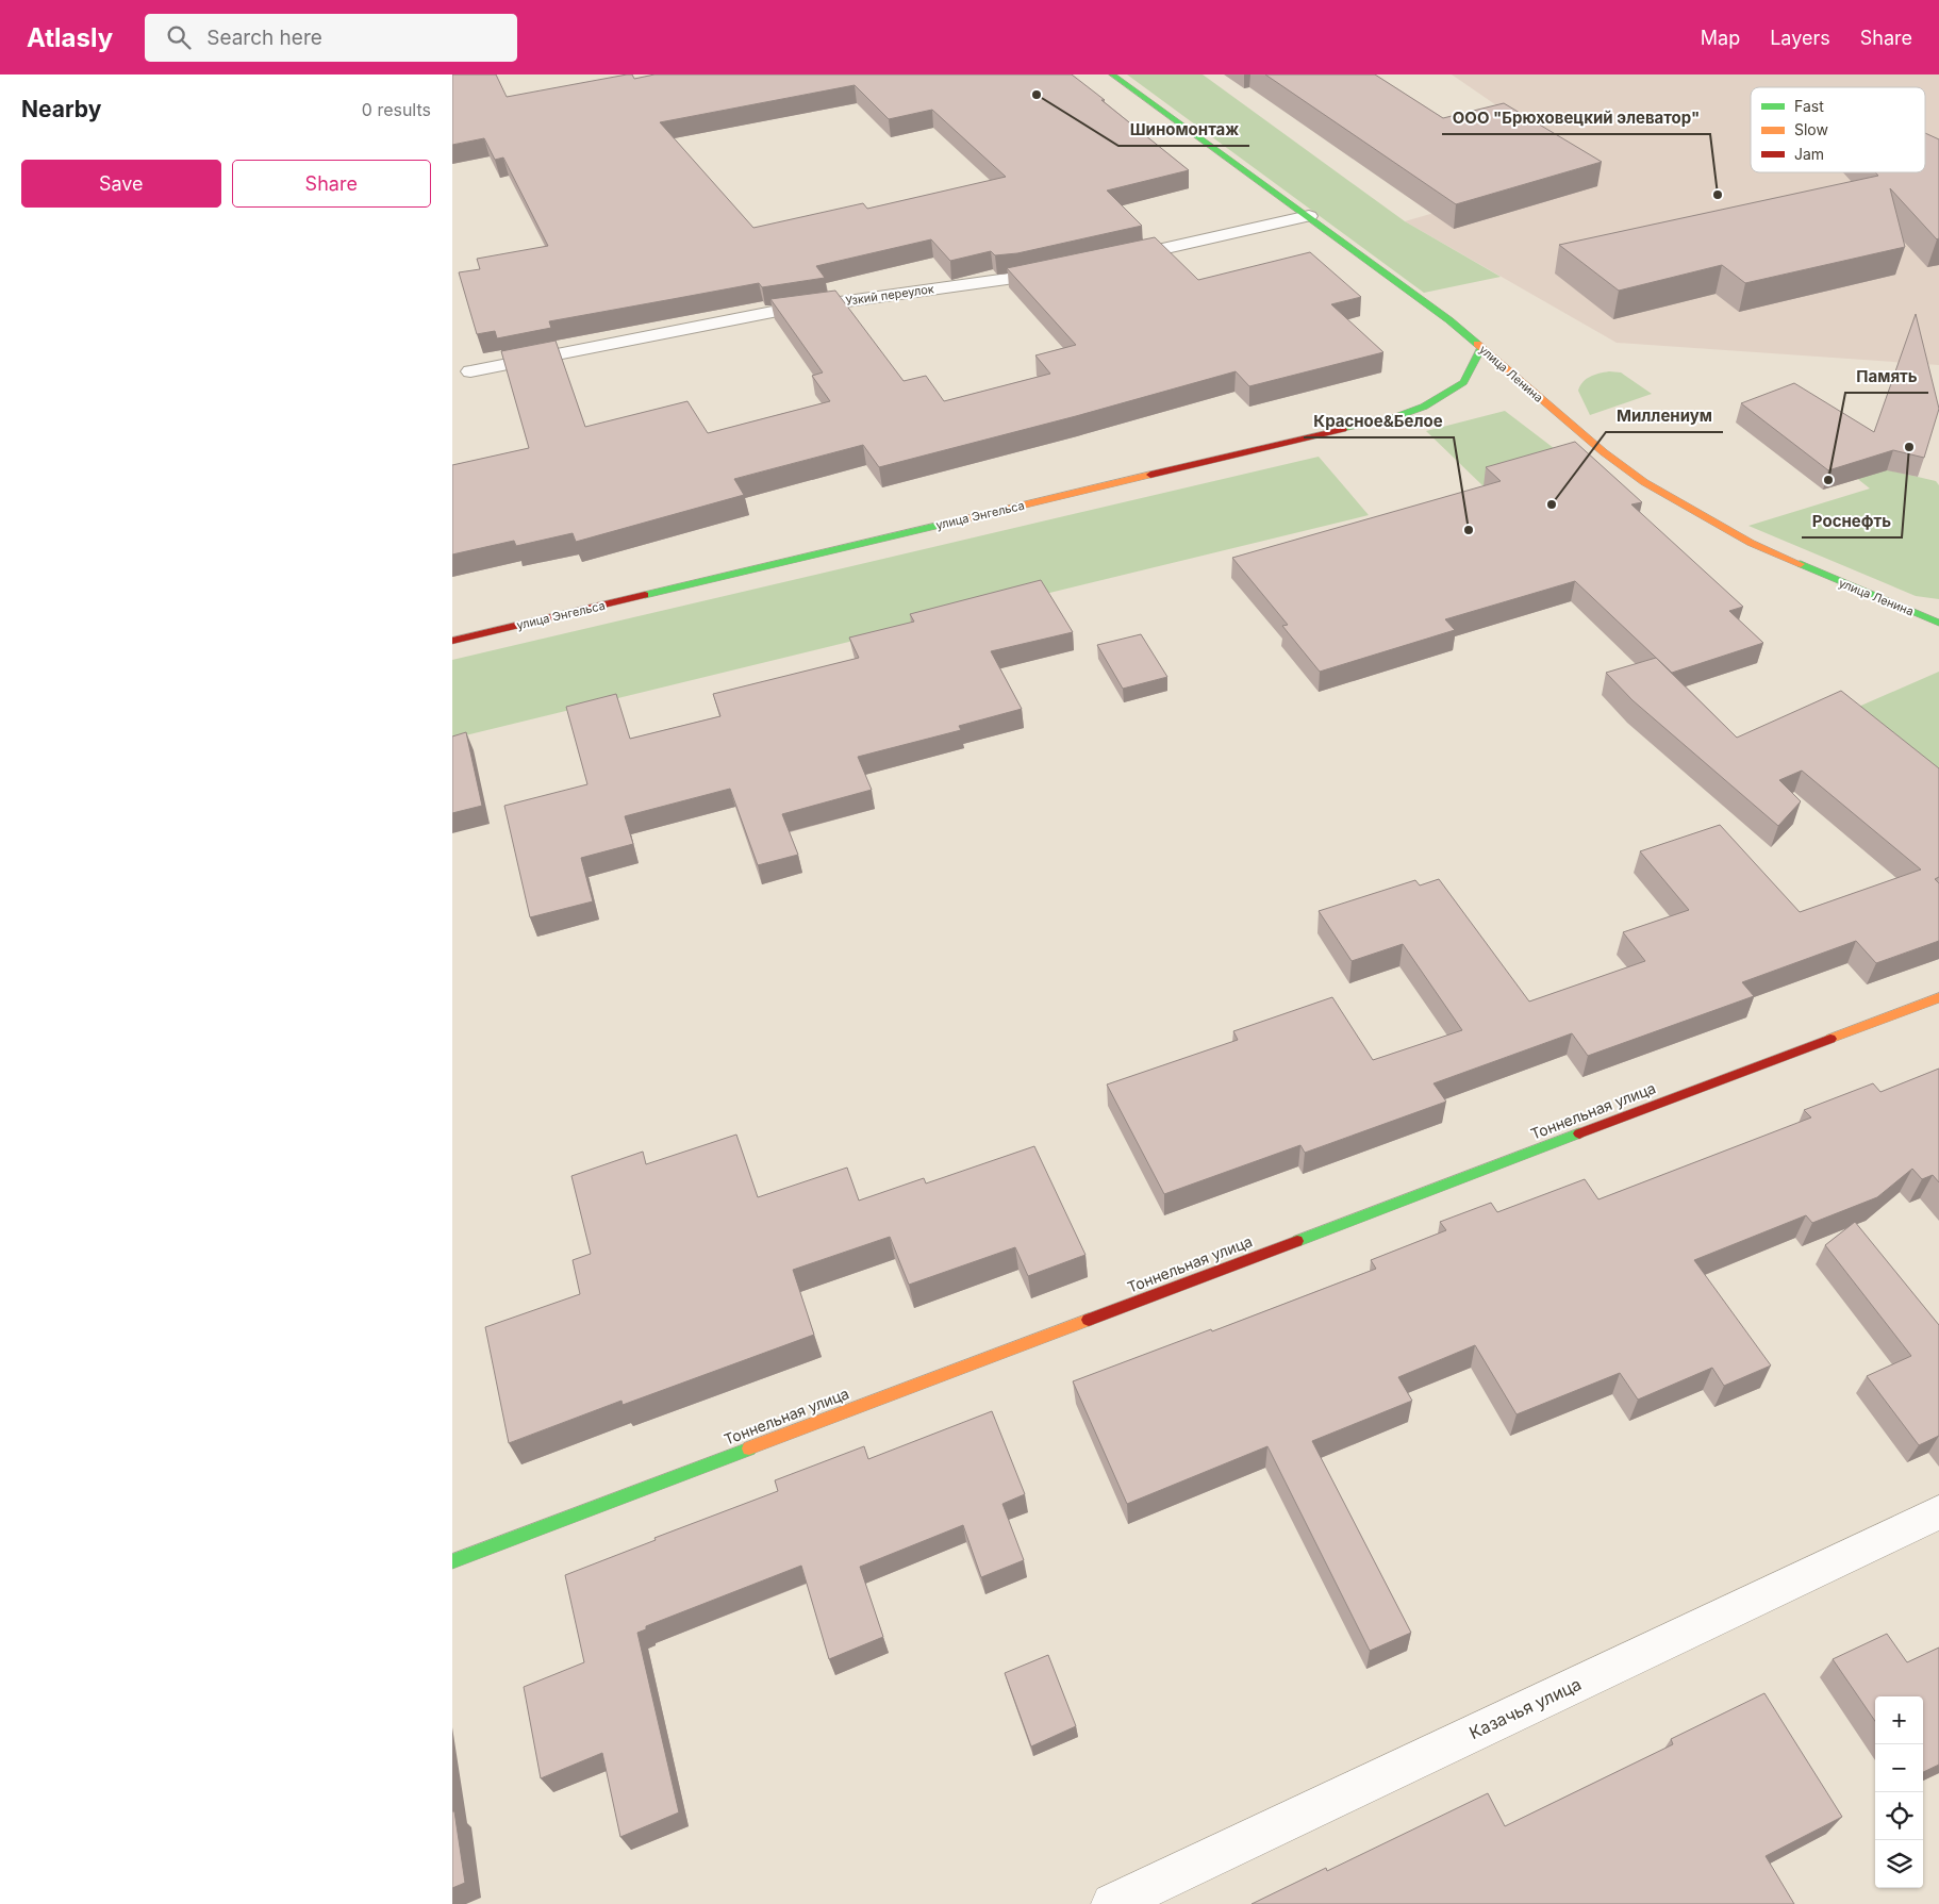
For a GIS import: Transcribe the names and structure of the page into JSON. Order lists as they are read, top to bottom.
{
  "streets": {
    "street": [
      "улица Ленина",
      "улица Энгельса",
      "Тоннельная улица",
      "Казачья улица"
    ],
    "lane": ["Узкий переулок"]
  },
  "crossings": [
    ["улица Ленина", "улица Энгельса"]
  ],
  "places": [
    "Шиномонтаж",
    "ООО \"Брюховецкий элеватор\"",
    "Роснефть",
    "Память",
    "Миллениум",
    "Красное&Белое"
  ],
  "legend": ["Fast", "Slow", "Jam"],
  "page": {
    "header": "Atlasly",
    "search": "Search here",
    "nav": ["Map", "Layers", "Share"],
    "heading": ["Nearby", "0 results"],
    "buttons": ["Save", "Share"],
    "map_buttons": ["+", "−"]
  }
}
